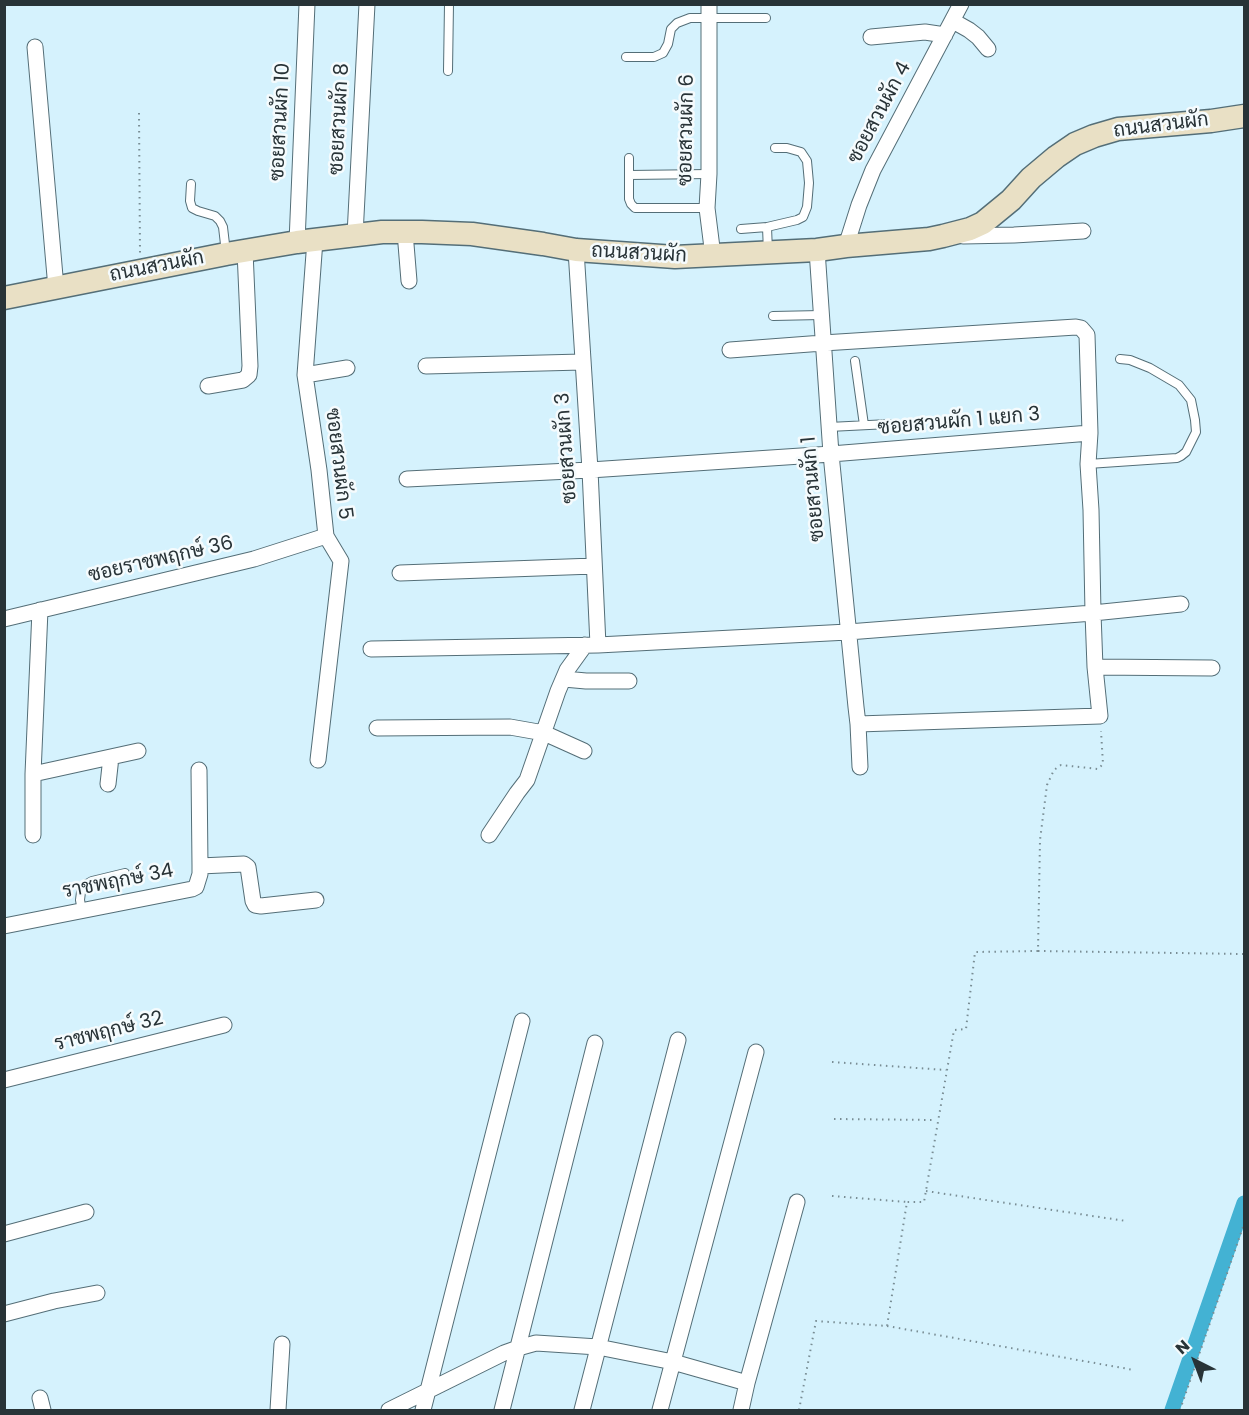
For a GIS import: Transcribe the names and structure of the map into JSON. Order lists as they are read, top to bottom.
{
  "streets": {
    "street": [
      "ซอยสวนผัก 4",
      "ซอยสวนผัก 8",
      "ซอยสวนผัก 10",
      "ถนนสวนผัก",
      "ซอยสวนผัก 6",
      "ซอยสวนผัก 1 แยก 3",
      "ซอยสวนผัก 3",
      "ซอยสวนผัก 5",
      "ซอยสวนผัก 1",
      "ซอยราชพฤกษ์ 36",
      "ราชพฤกษ์ 34",
      "ราชพฤกษ์ 32"
    ]
  },
  "crossings": [
    ["ซอยสวนผัก 4", "ถนนสวนผัก"],
    ["ซอยสวนผัก 8", "ถนนสวนผัก"],
    ["ซอยสวนผัก 10", "ถนนสวนผัก"],
    ["ซอยสวนผัก 10", "ซอยสวนผัก 5"],
    ["ถนนสวนผัก", "ซอยสวนผัก 6"],
    ["ถนนสวนผัก", "ซอยสวนผัก 3"],
    ["ถนนสวนผัก", "ซอยสวนผัก 5"],
    ["ถนนสวนผัก", "ซอยสวนผัก 1"],
    ["ซอยสวนผัก 1 แยก 3", "ซอยสวนผัก 3"],
    ["ซอยสวนผัก 1 แยก 3", "ซอยสวนผัก 1"],
    ["ซอยสวนผัก 5", "ซอยราชพฤกษ์ 36"]
  ],
  "north": "top left"
}
